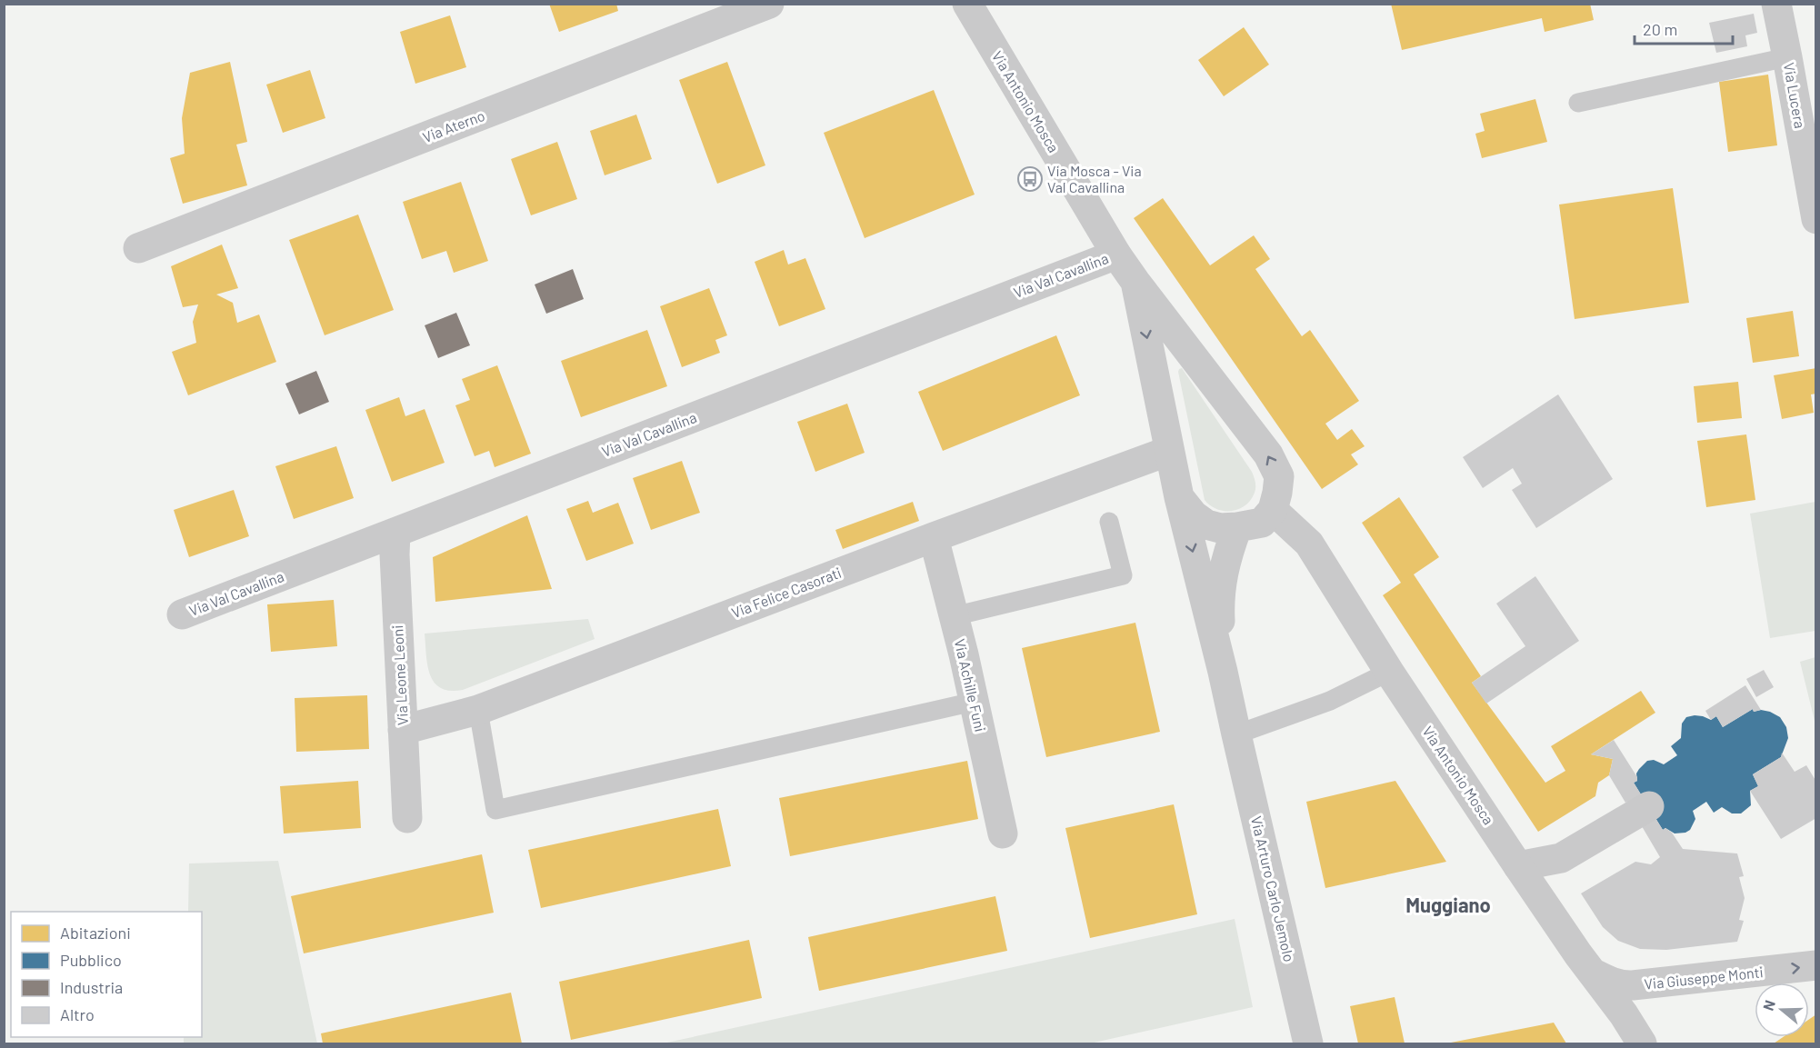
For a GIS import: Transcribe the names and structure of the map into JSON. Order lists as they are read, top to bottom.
{
  "streets": {
    "street": [
      "Via Lucera",
      "Via Antonio Mosca",
      "Via Aterno",
      "Via Val Cavallina",
      "Via Felice Casorati",
      "Via Leone Leoni",
      "Via Achille Funi",
      "Via Arturo Carlo Jemolo",
      "Via Giuseppe Monti"
    ]
  },
  "crossings": [
    ["Via Antonio Mosca", "Via Val Cavallina"],
    ["Via Antonio Mosca", "Via Arturo Carlo Jemolo"],
    ["Via Antonio Mosca", "Via Giuseppe Monti"],
    ["Via Val Cavallina", "Via Leone Leoni"],
    ["Via Felice Casorati", "Via Leone Leoni"],
    ["Via Felice Casorati", "Via Achille Funi"],
    ["Via Felice Casorati", "Via Arturo Carlo Jemolo"]
  ],
  "one_way": ["Via Giuseppe Monti"],
  "districts": ["Muggiano"],
  "places": {
    "bus stop": ["Via Mosca - Via Val Cavallina"]
  },
  "legend": [
    "Abitazioni",
    "Pubblico",
    "Industria",
    "Altro"
  ],
  "scale_bar": "20 m",
  "north": "left"
}
